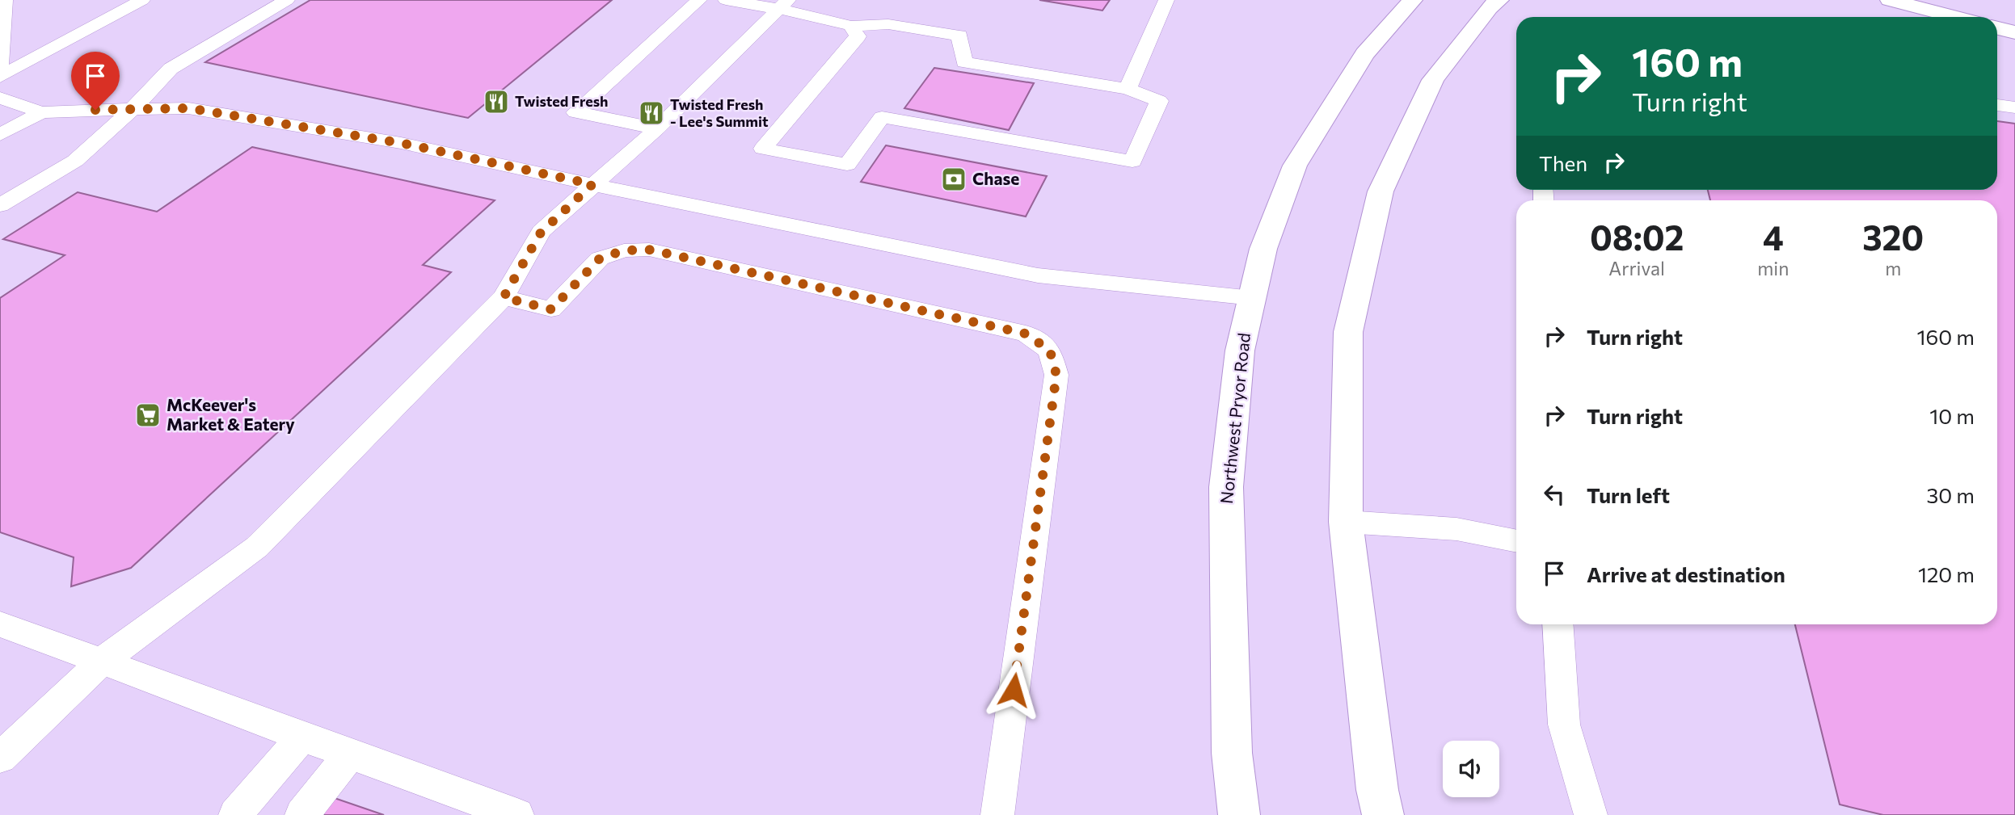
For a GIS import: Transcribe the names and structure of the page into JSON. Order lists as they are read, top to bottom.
{
  "streets": {
    "main road": ["Northwest Pryor Road"]
  },
  "places": {
    "restaurant": ["Twisted Fresh", "Twisted Fresh - Lee's Summit"],
    "bank": ["Chase"],
    "supermarket": ["McKeever's Market & Eatery"]
  },
  "page": {
    "turn": ["160 m", "Turn right"],
    "then": "Then",
    "eta": [
      "08:02",
      "Arrival",
      "4",
      "min",
      "320",
      "m"
    ],
    "list": [
      {
        "name": "Turn right",
        "value": "160 m"
      },
      {
        "name": "Turn right",
        "value": "10 m"
      },
      {
        "name": "Turn left",
        "value": "30 m"
      },
      {
        "name": "Arrive at destination",
        "value": "120 m"
      }
    ]
  }
}
